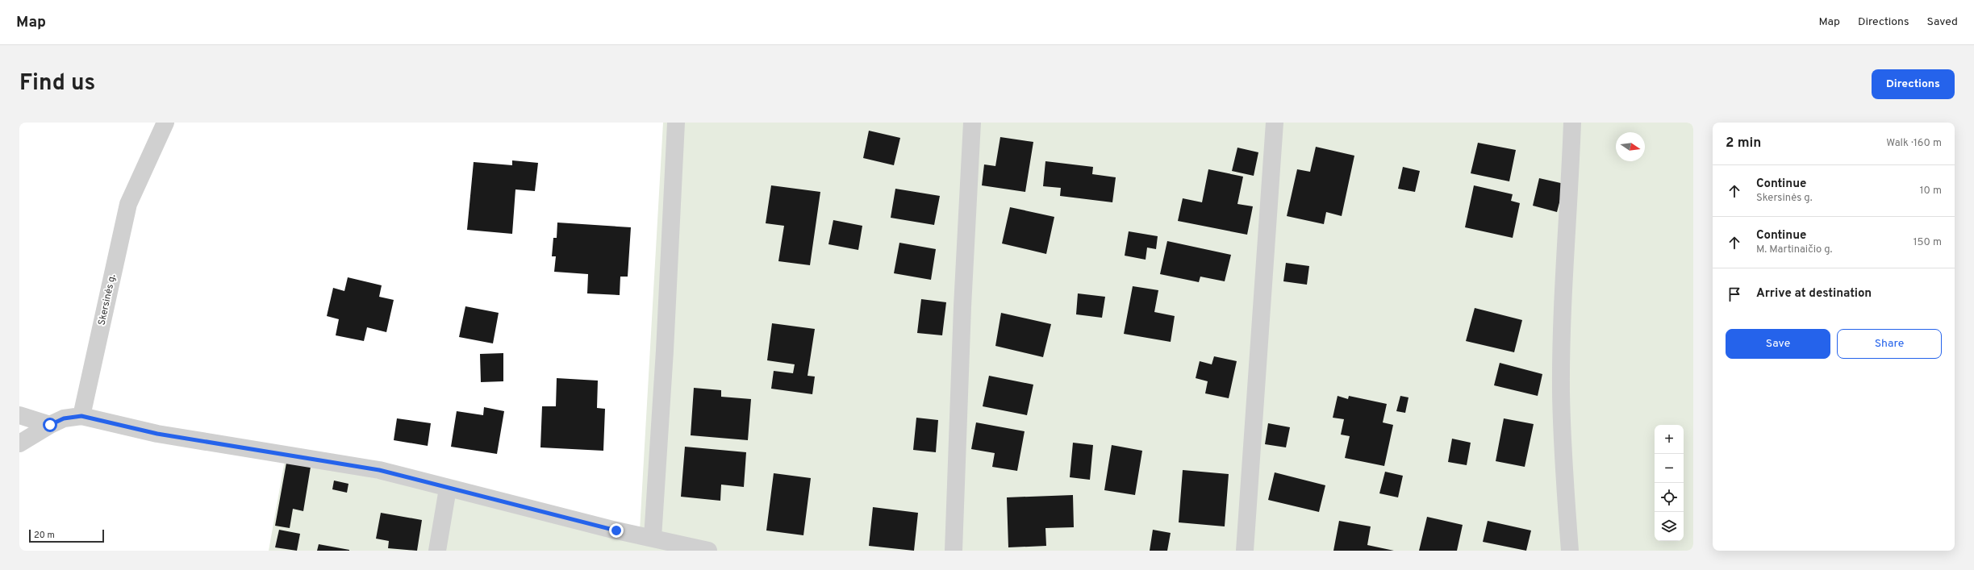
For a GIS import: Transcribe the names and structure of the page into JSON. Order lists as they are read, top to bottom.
{
  "streets": {
    "street": ["Skersinės g."]
  },
  "scale_bar": "20 m",
  "north": "right",
  "page": {
    "header": "Map",
    "nav": ["Map", "Directions", "Saved"],
    "title": "Find us",
    "buttons": [
      "Directions",
      ["Save", "Share"]
    ],
    "heading": ["2 min", "Walk · 160 m"],
    "list": [
      ["Continue", "Skersinės g.", "10 m"],
      ["Continue", "M. Martinaičio g.", "150 m"],
      "Arrive at destination"
    ],
    "map_buttons": ["+", "−"],
    "scale": "20 m"
  }
}
